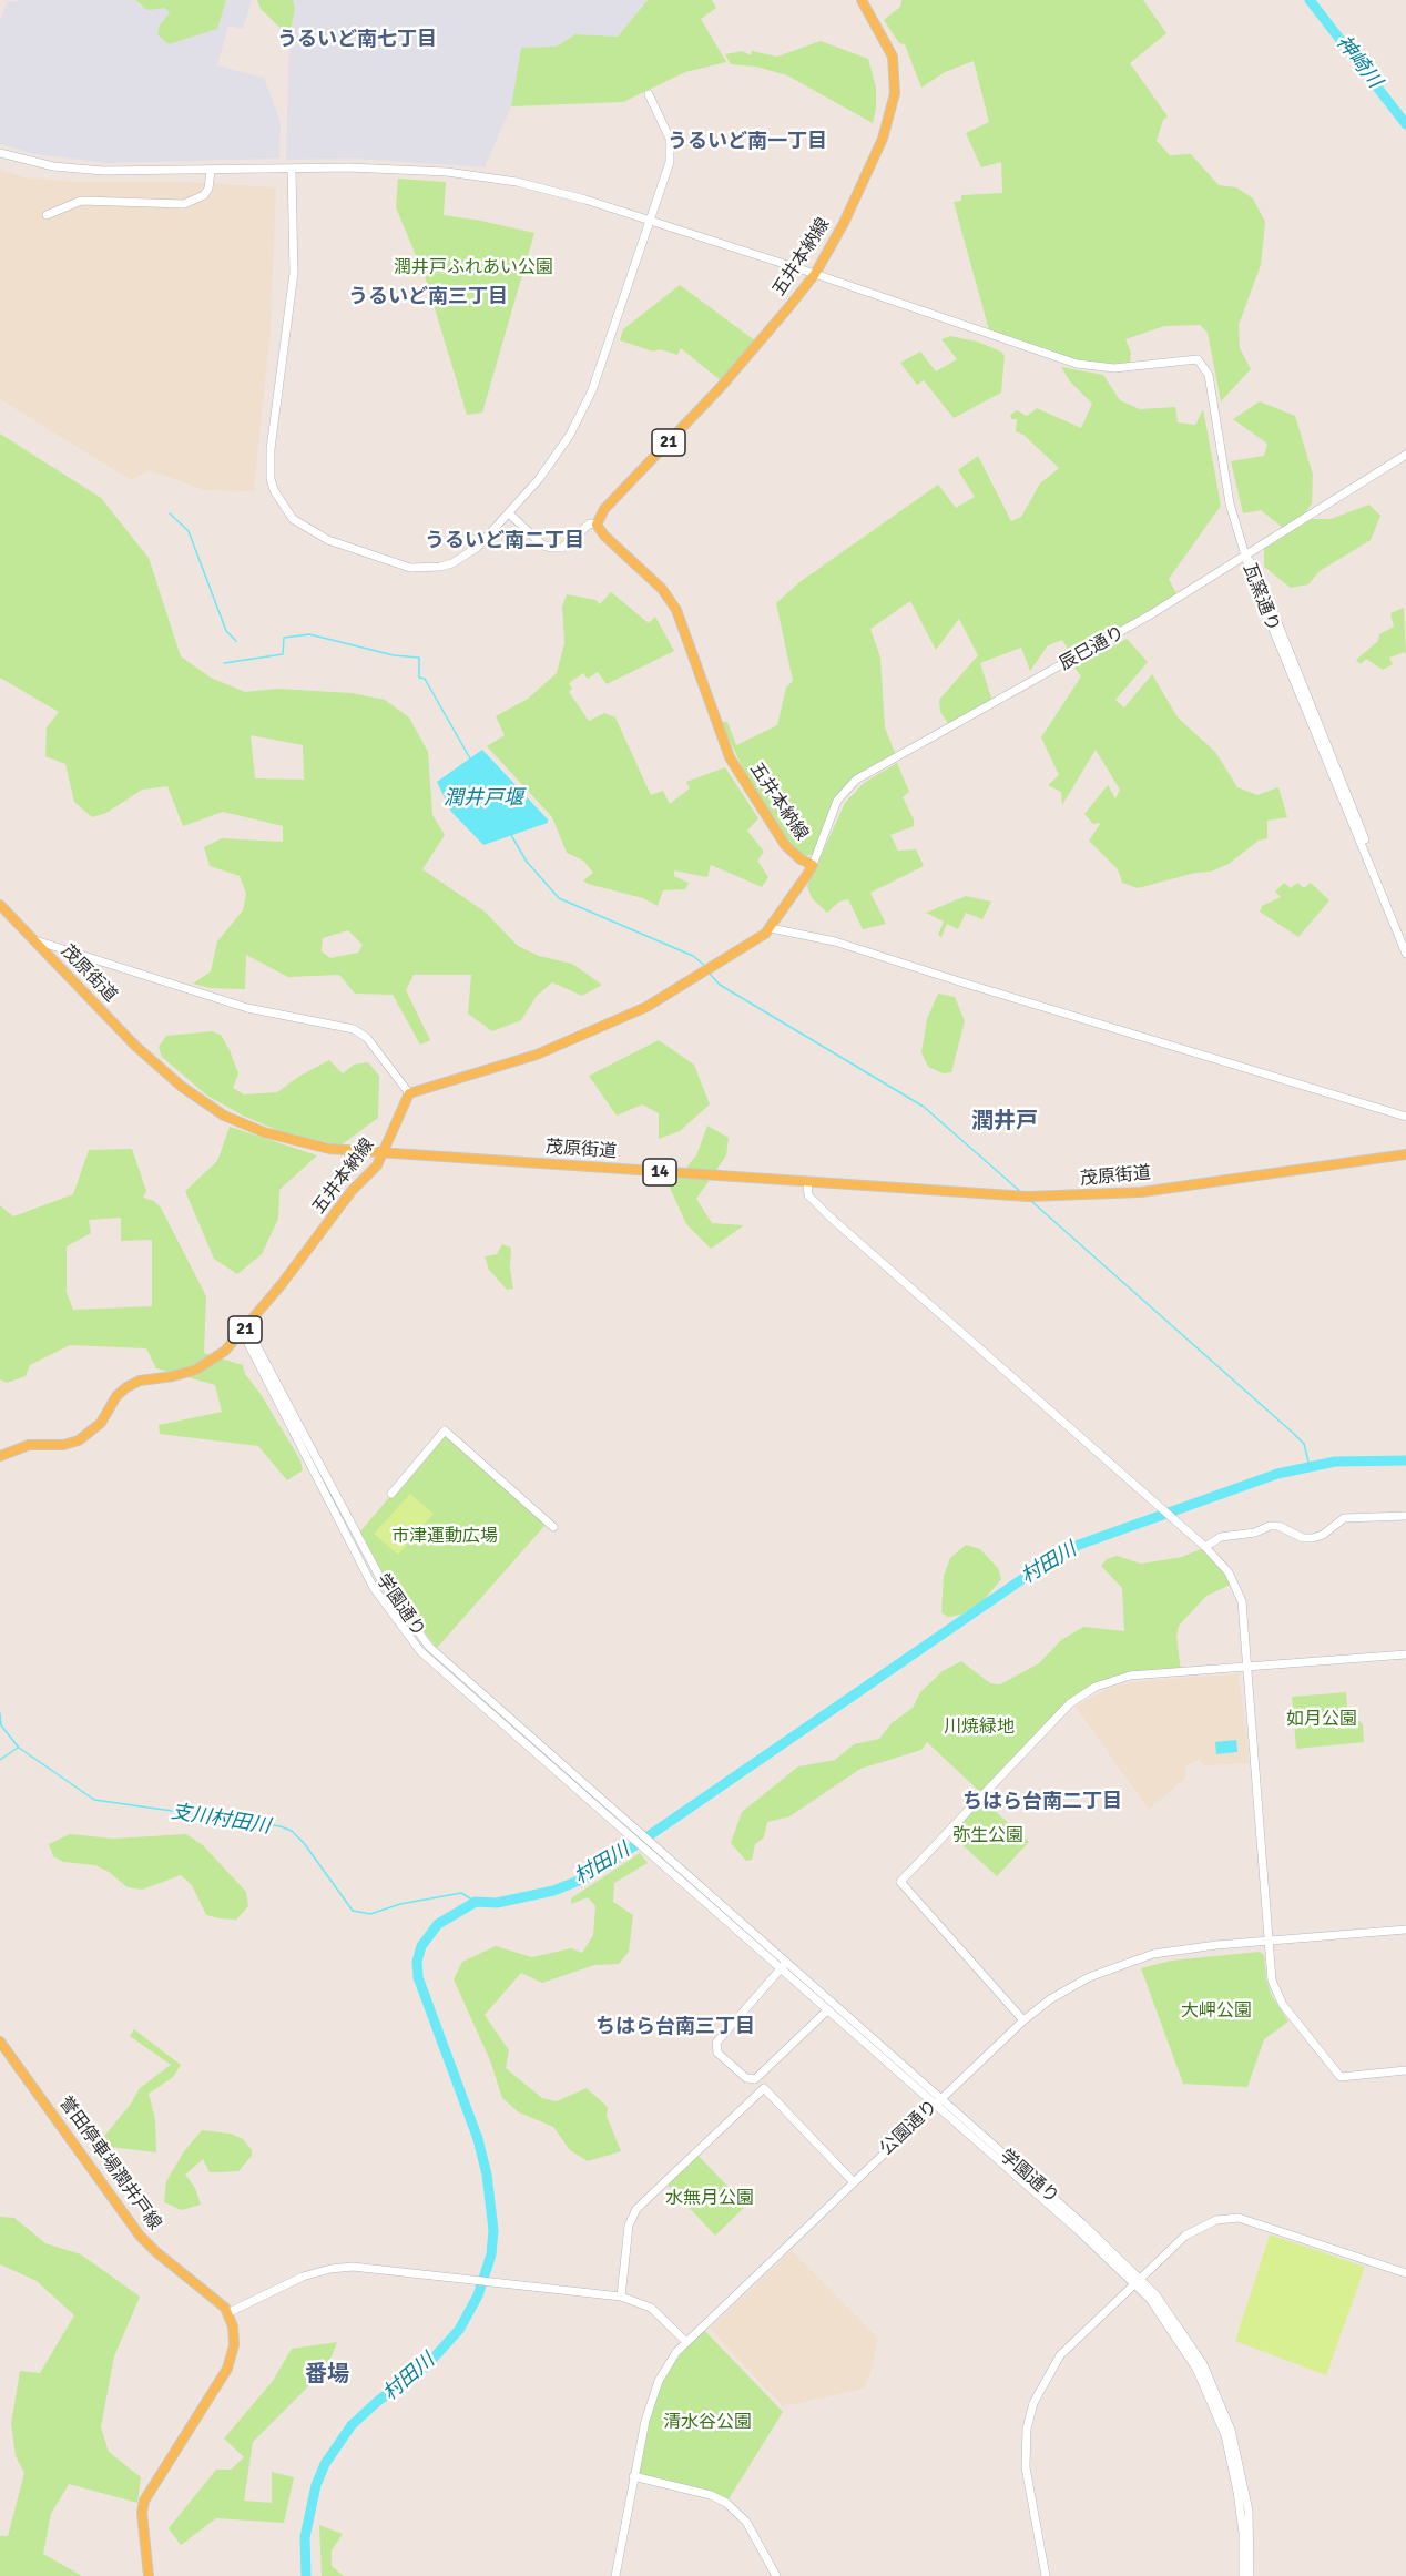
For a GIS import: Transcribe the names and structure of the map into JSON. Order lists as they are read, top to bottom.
{
  "streets": {
    "main road": [
      "五井本納線",
      "21",
      "茂原街道",
      "14",
      "誉田停車場潤井戸線"
    ],
    "street": [
      "瓦窯通り",
      "辰巳通り",
      "学園通り",
      "公園通り"
    ]
  },
  "crossings": [
    ["五井本納線", "辰巳通り"],
    ["五井本納線", "茂原街道"],
    ["五井本納線", "学園通り"],
    ["瓦窯通り", "辰巳通り"],
    ["学園通り", "公園通り"]
  ],
  "districts": [
    "うるいど南七丁目",
    "うるいど南一丁目",
    "うるいど南三丁目",
    "うるいど南二丁目",
    "潤井戸",
    "ちはら台南二丁目",
    "ちはら台南三丁目",
    "番場"
  ],
  "water": [
    "神崎川",
    "潤井戸堰",
    "村田川",
    "支川村田川"
  ],
  "parks": [
    "潤井戸ふれあい公園",
    "市津運動広場",
    "如月公園",
    "川焼緑地",
    "弥生公園",
    "大岬公園",
    "水無月公園",
    "清水谷公園"
  ]
}
